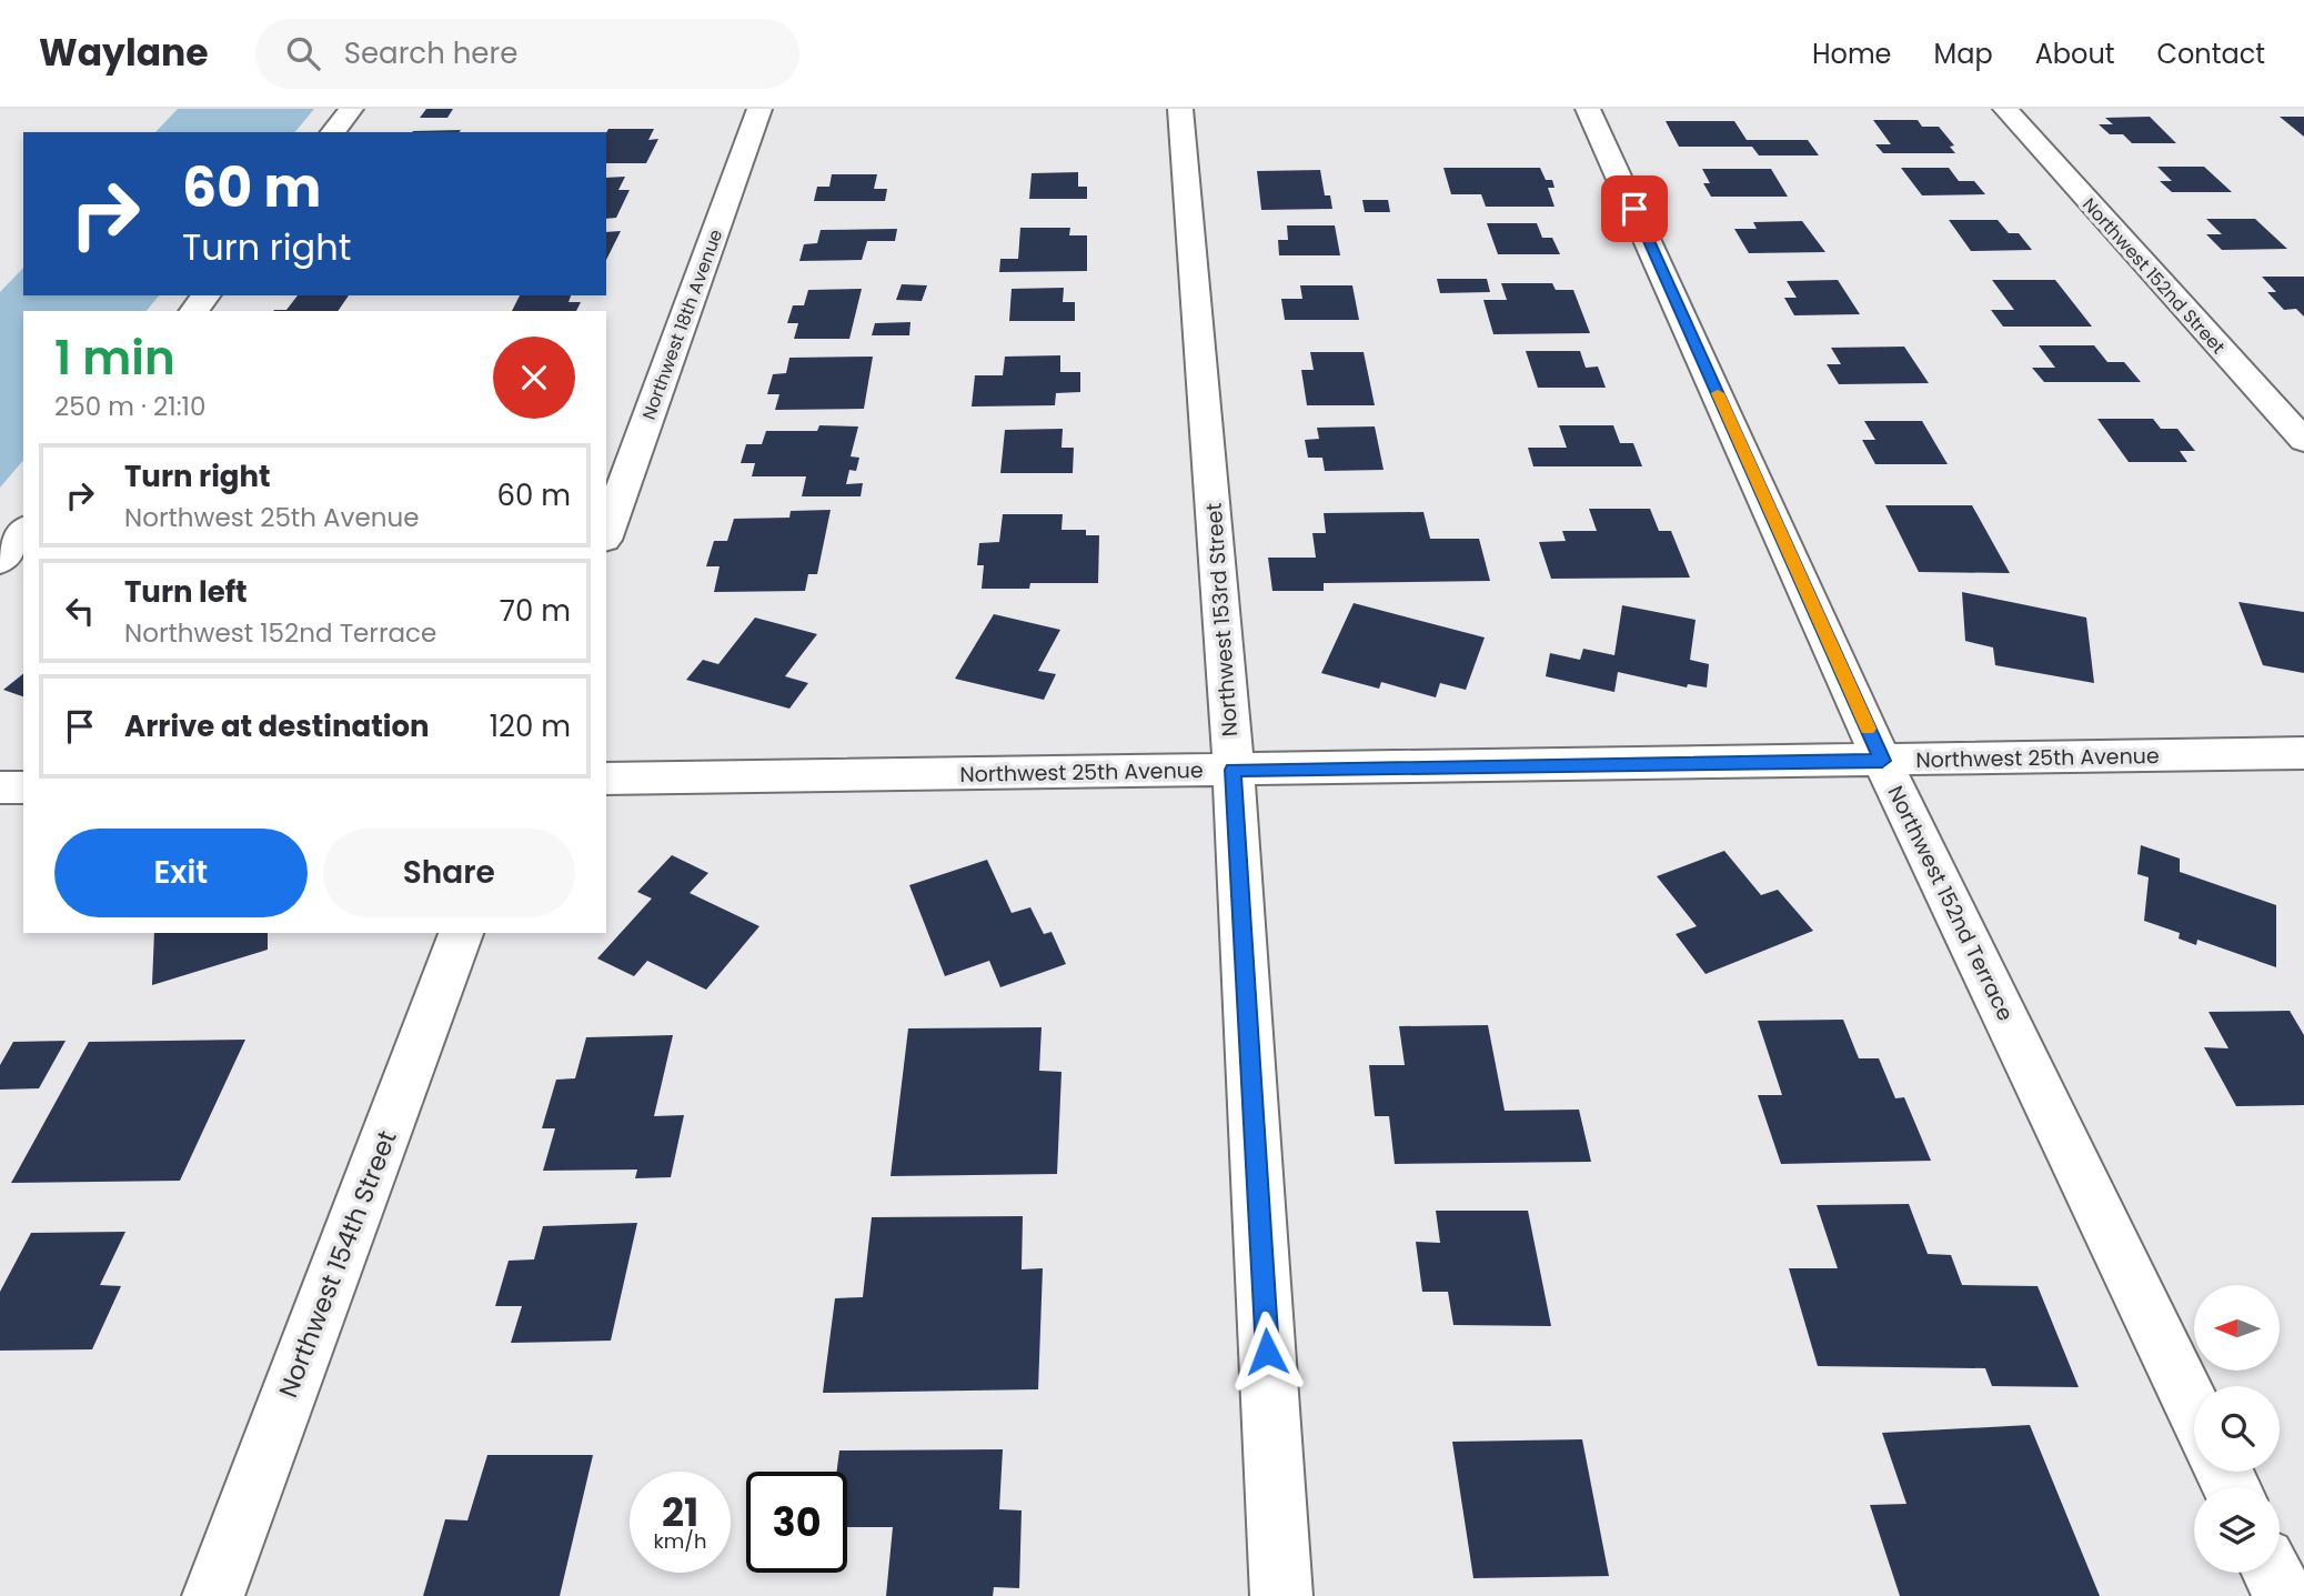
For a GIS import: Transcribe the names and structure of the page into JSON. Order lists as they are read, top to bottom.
{
  "streets": {
    "street": [
      "Northwest 152nd Street",
      "Northwest 18th Avenue",
      "Northwest 153rd Street",
      "Northwest 25th Avenue",
      "Northwest 152nd Terrace",
      "Northwest 154th Street"
    ]
  },
  "crossings": [
    ["Northwest 153rd Street", "Northwest 25th Avenue"],
    ["Northwest 25th Avenue", "Northwest 152nd Terrace"]
  ],
  "north": "left",
  "page": {
    "header": "Waylane",
    "search": "Search here",
    "nav": [
      "Home",
      "Map",
      "About",
      "Contact"
    ],
    "turn": ["60 m", "Turn right"],
    "heading": ["1 min", "250 m · 21:10"],
    "list": [
      {
        "name": "Turn right",
        "note": "Northwest 25th Avenue",
        "value": "60 m"
      },
      {
        "name": "Turn left",
        "note": "Northwest 152nd Terrace",
        "value": "70 m"
      },
      {
        "name": "Arrive at destination",
        "value": "120 m"
      }
    ],
    "buttons": ["Exit", "Share"],
    "speed": "21 km/h",
    "limit": "30"
  }
}
